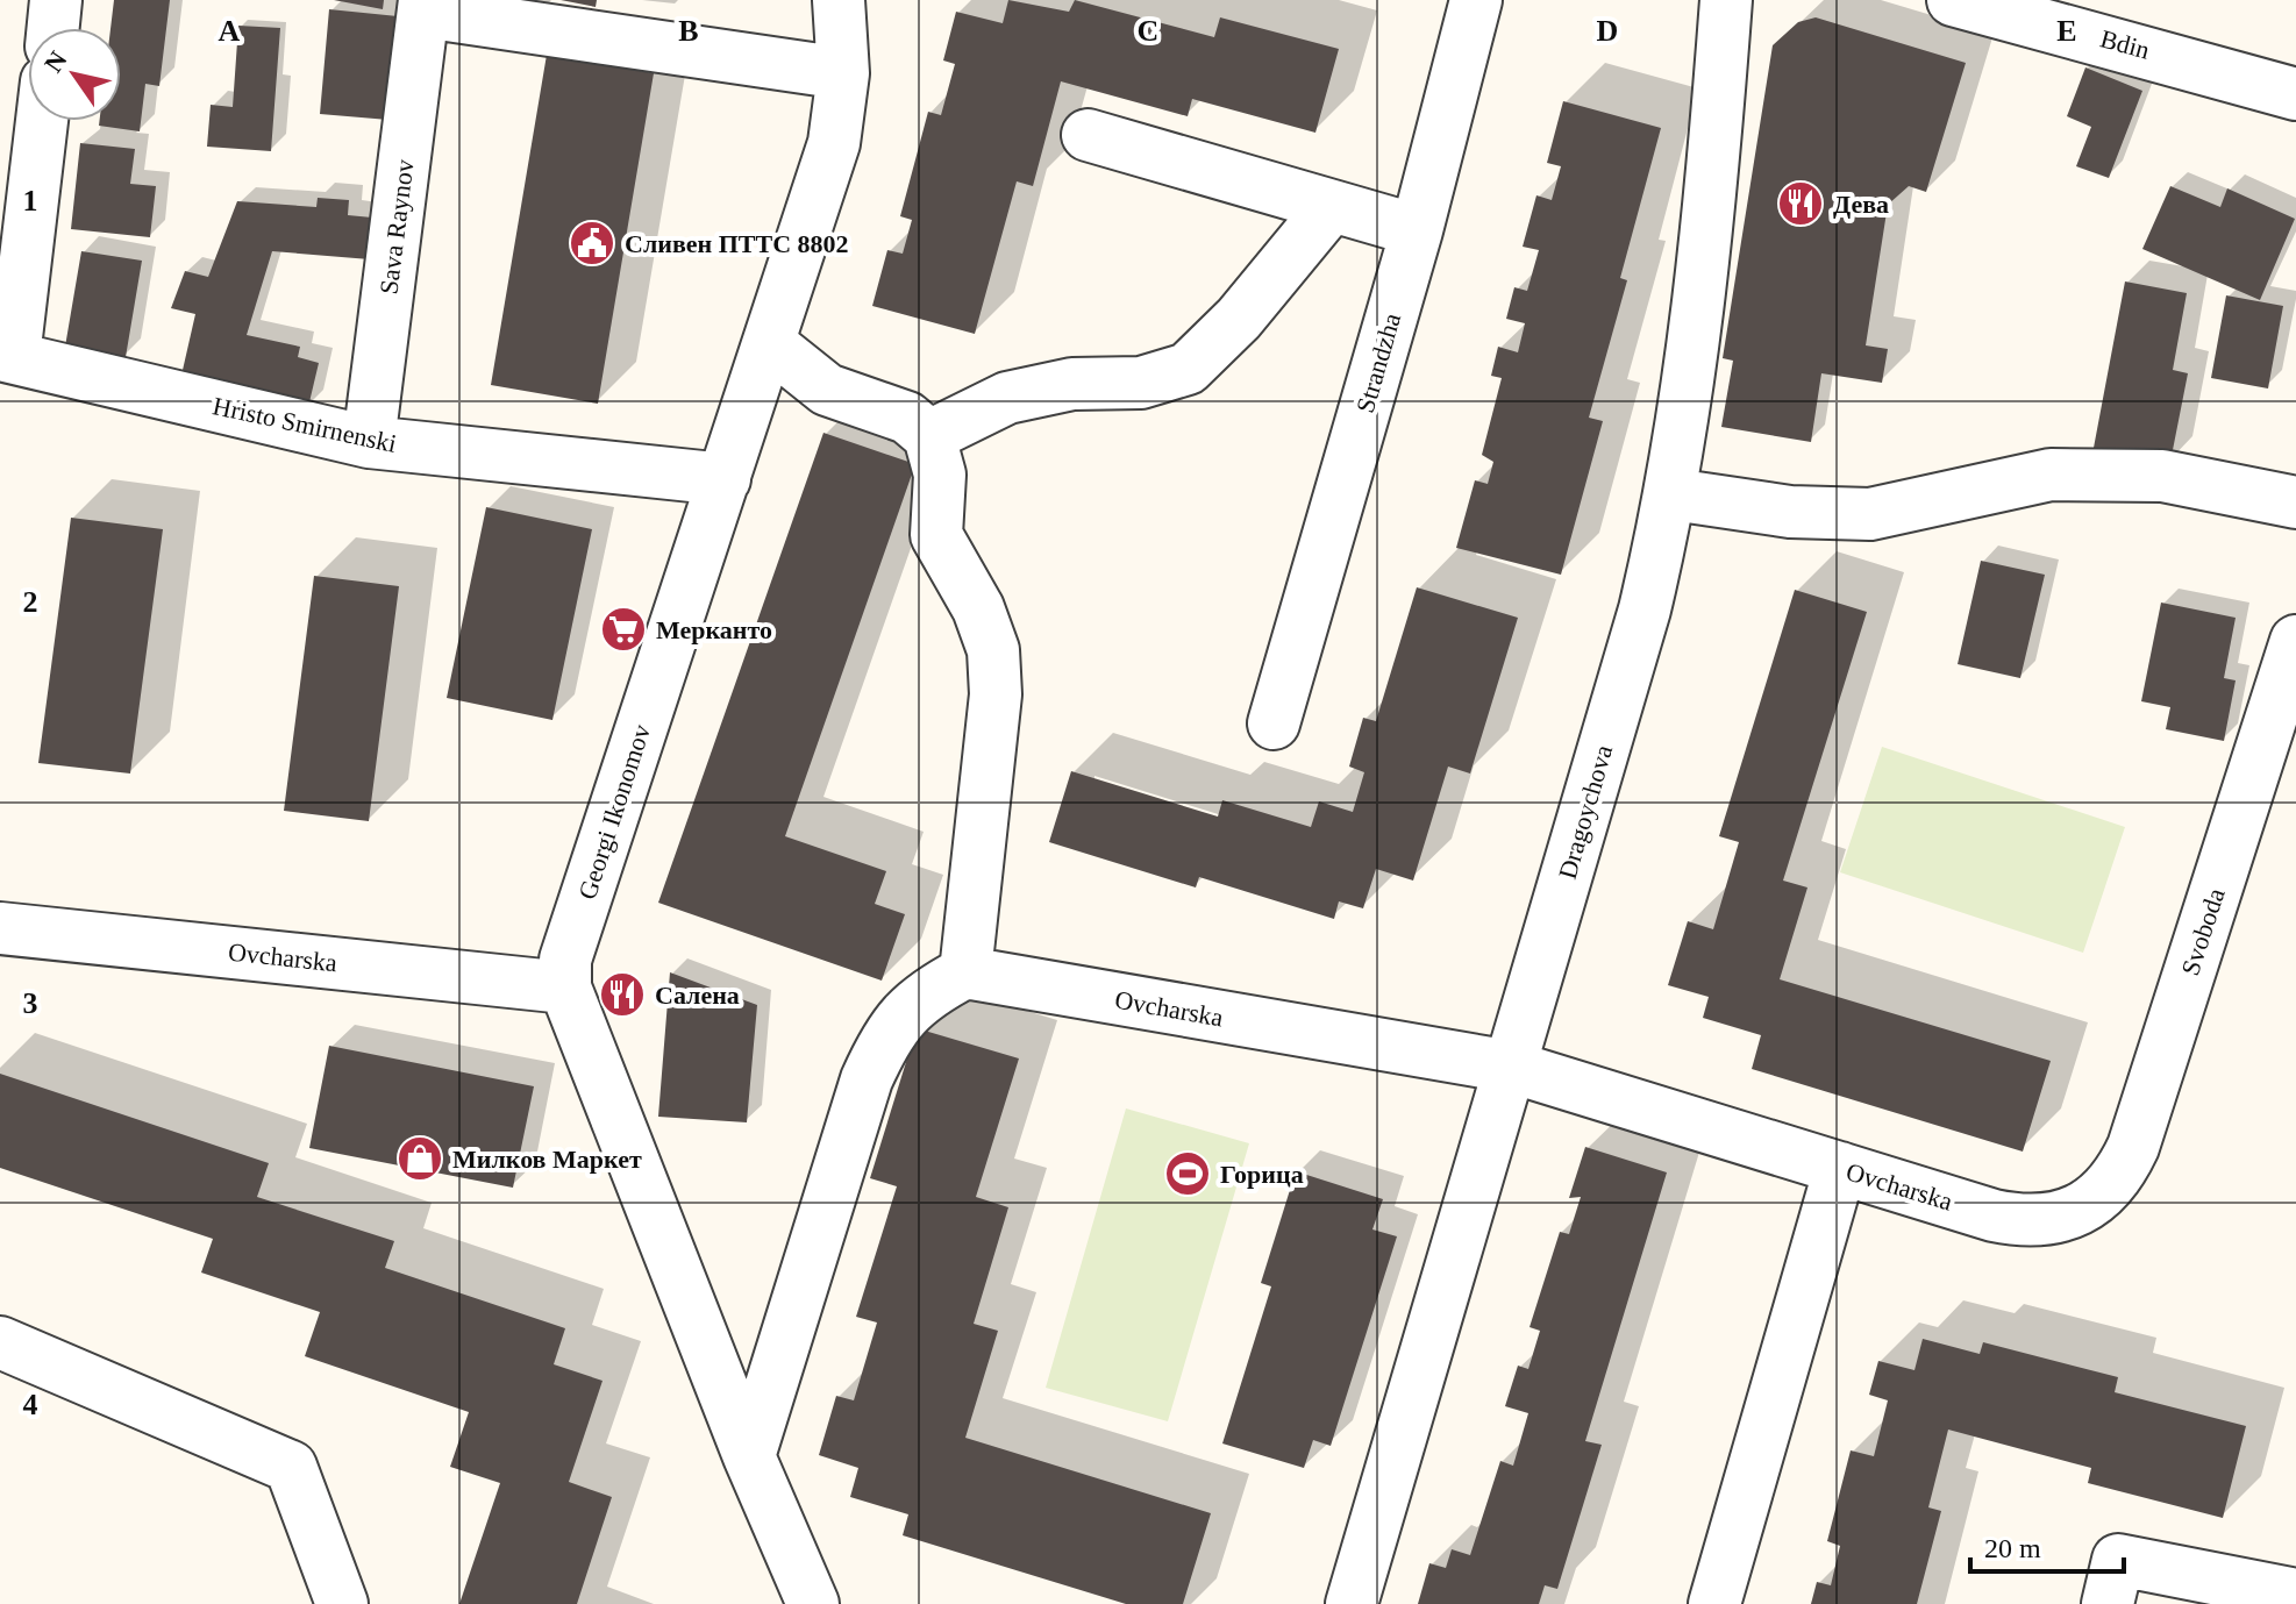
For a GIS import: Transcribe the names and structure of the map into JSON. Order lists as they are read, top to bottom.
{
  "streets": {
    "street": [
      "Bdin",
      "Sava Raynov",
      "Strandzha",
      "Hristo Smirnenski",
      "Georgi Ikonomov",
      "Dragoychova",
      "Svoboda",
      "Ovcharska"
    ]
  },
  "crossings": [
    ["Sava Raynov", "Hristo Smirnenski"],
    ["Sava Raynov", "Georgi Ikonomov"],
    ["Hristo Smirnenski", "Georgi Ikonomov"],
    ["Georgi Ikonomov", "Ovcharska"],
    ["Dragoychova", "Ovcharska"],
    ["Svoboda", "Ovcharska"]
  ],
  "places": {
    "restaurant": ["Дева", "Салена"],
    "public building": ["Сливен ПТТС 8802"],
    "supermarket": ["Мерканто"],
    "shop": ["Милков Маркет"],
    "sports": ["Горица"]
  },
  "scale_bar": "20 m",
  "north": "top left",
  "grid": {
    "columns": [
      "A",
      "B",
      "C",
      "D",
      "E"
    ],
    "rows": [
      "1",
      "2",
      "3",
      "4"
    ]
  }
}
